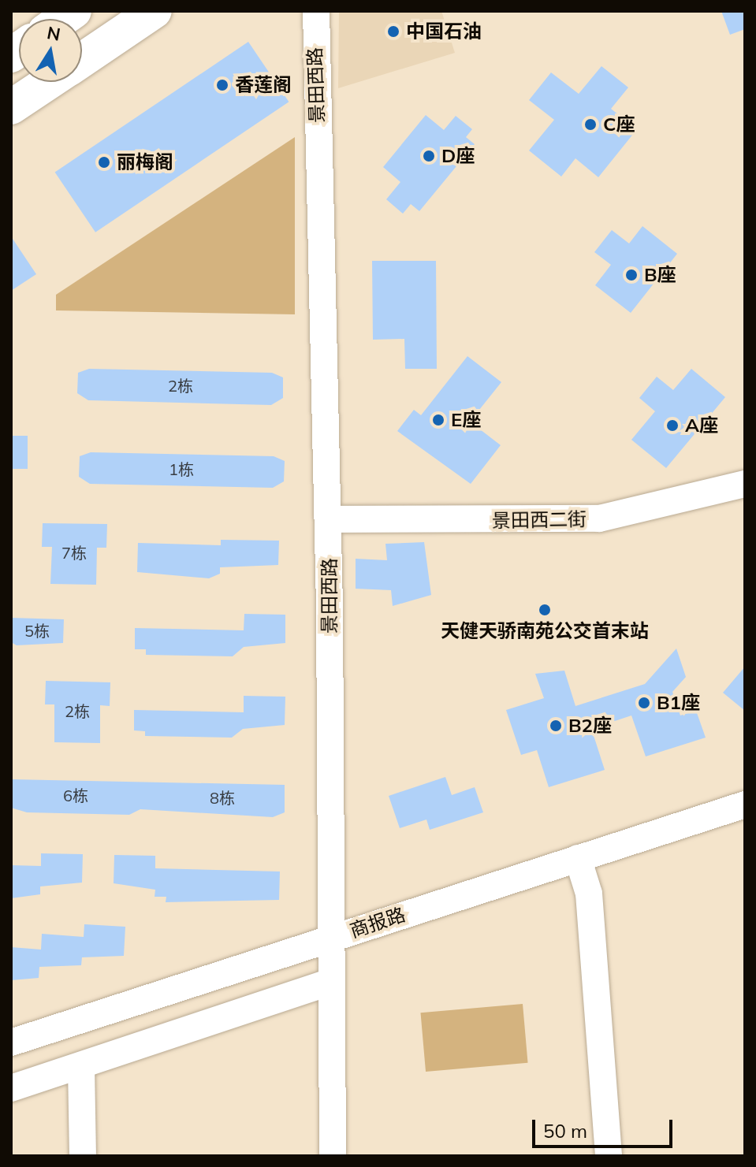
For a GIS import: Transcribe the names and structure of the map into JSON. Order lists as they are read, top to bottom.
{
  "streets": {
    "street": ["景田西路", "景田西二街", "商报路"]
  },
  "crossings": [
    ["景田西路", "景田西二街"],
    ["景田西路", "商报路"]
  ],
  "places": [
    "中国石油",
    "香莲阁",
    "C座",
    "D座",
    "丽梅阁",
    "B座",
    "E座",
    "A座",
    "天健天骄南苑公交首末站",
    "B1座",
    "B2座"
  ],
  "house_numbers": [
    "2栋",
    "1栋",
    "7栋",
    "5栋",
    "2栋",
    "6栋",
    "8栋"
  ],
  "scale_bar": "50 m",
  "north": "top"
}
